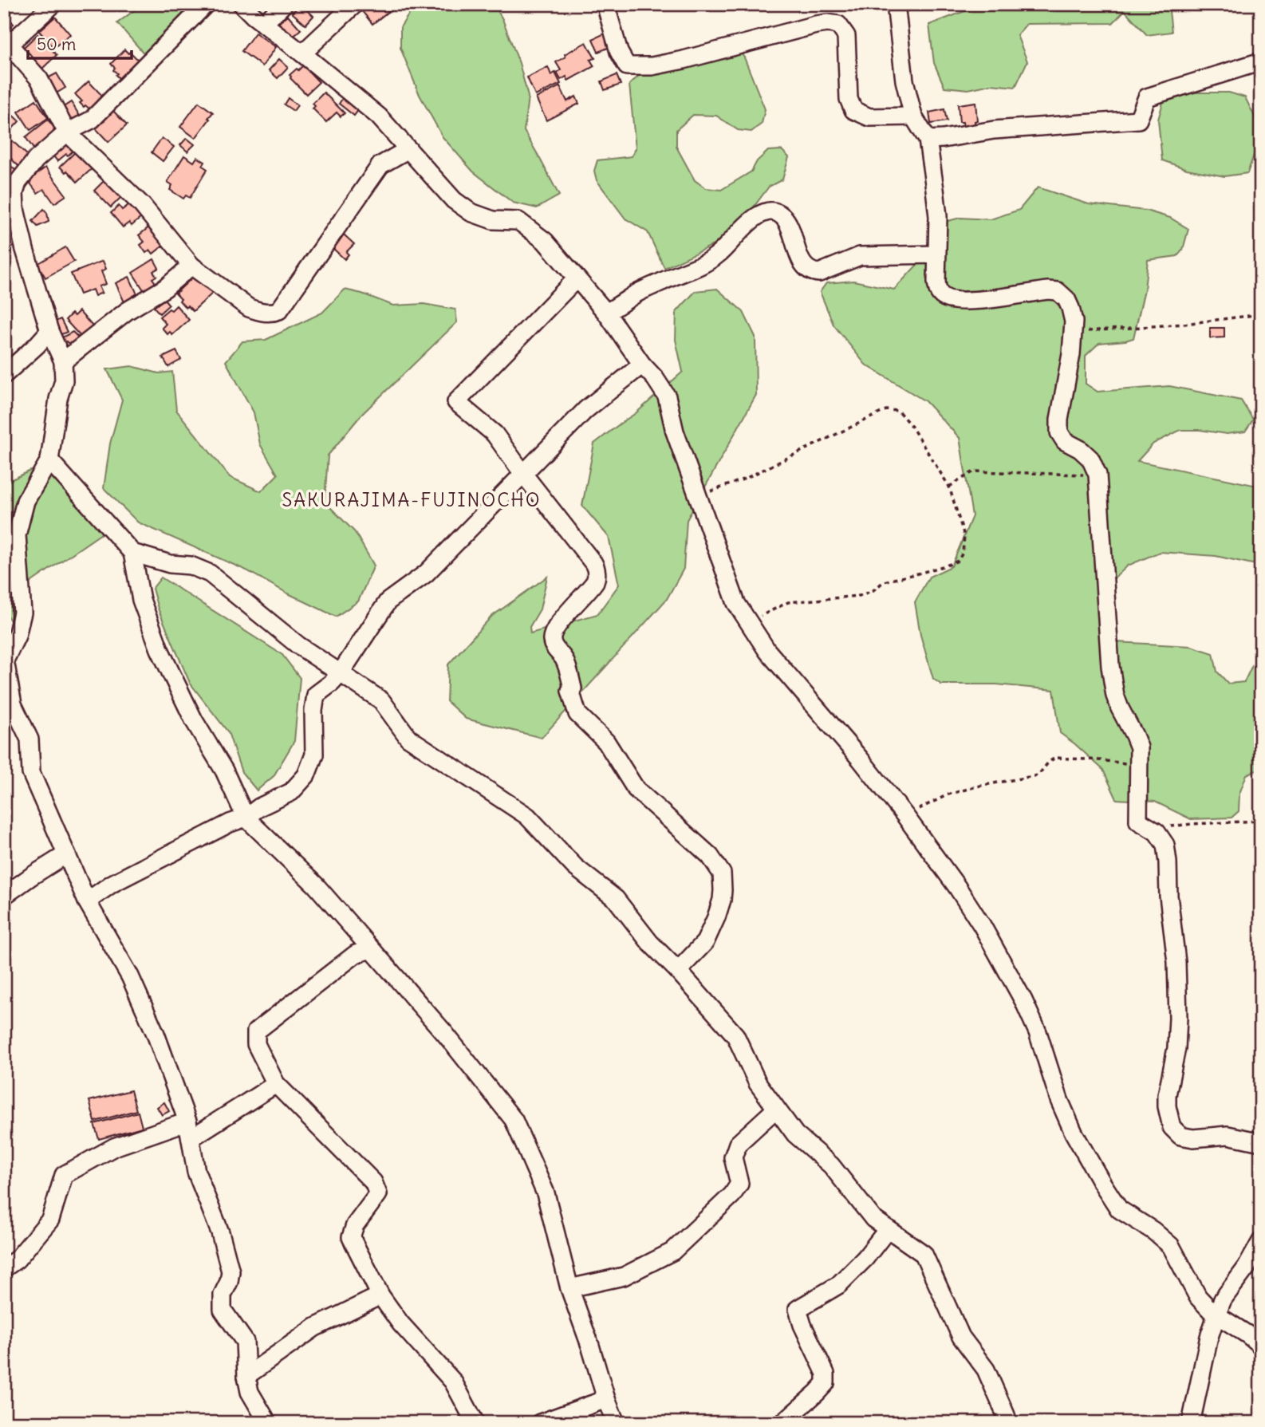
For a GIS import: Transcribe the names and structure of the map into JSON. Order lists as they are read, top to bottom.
{
  "districts": ["SAKURAJIMA-FUJINOCHO"],
  "scale_bar": "50 m"
}
